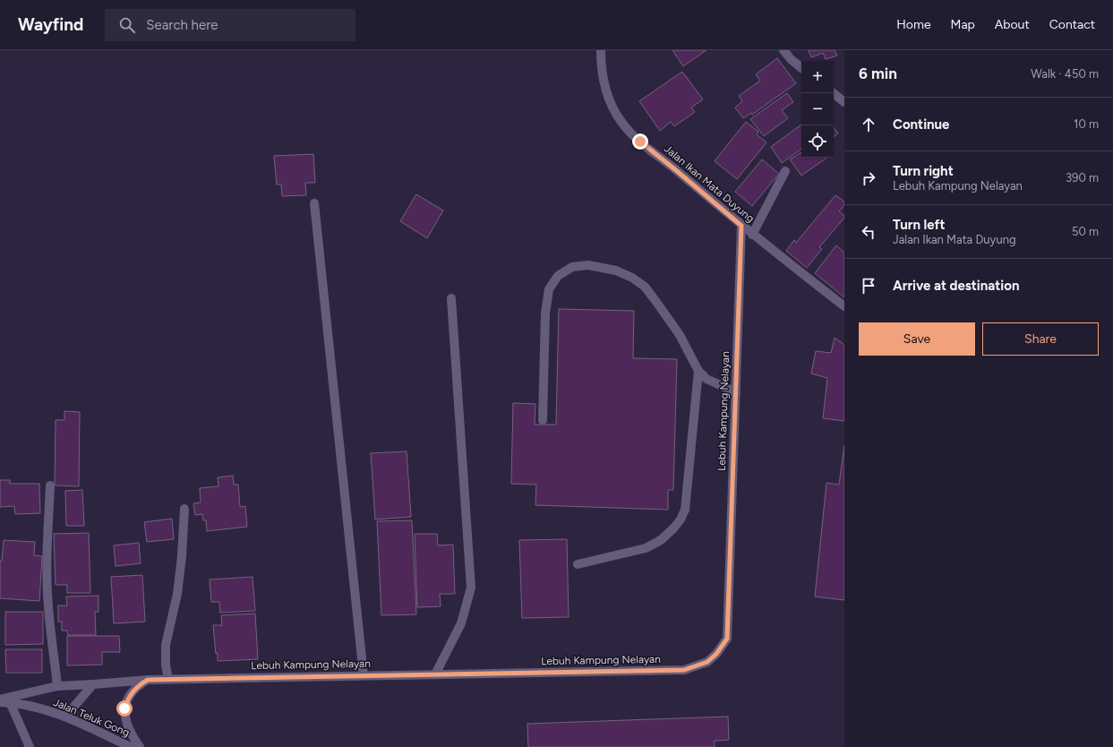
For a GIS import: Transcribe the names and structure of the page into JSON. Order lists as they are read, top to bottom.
{
  "streets": {
    "street": ["Jalan Ikan Mata Duyung", "Lebuh Kampung Nelayan", "Jalan Teluk Gong"]
  },
  "crossings": [
    ["Jalan Ikan Mata Duyung", "Lebuh Kampung Nelayan"],
    ["Lebuh Kampung Nelayan", "Jalan Teluk Gong"]
  ],
  "page": {
    "header": "Wayfind",
    "search": "Search here",
    "nav": [
      "Home",
      "Map",
      "About",
      "Contact"
    ],
    "heading": ["6 min", "Walk · 450 m"],
    "map_buttons": ["+", "−"],
    "list": [
      ["Continue", "10 m"],
      ["Turn right", "Lebuh Kampung Nelayan", "390 m"],
      ["Turn left", "Jalan Ikan Mata Duyung", "50 m"],
      "Arrive at destination"
    ],
    "buttons": ["Save", "Share"]
  }
}
